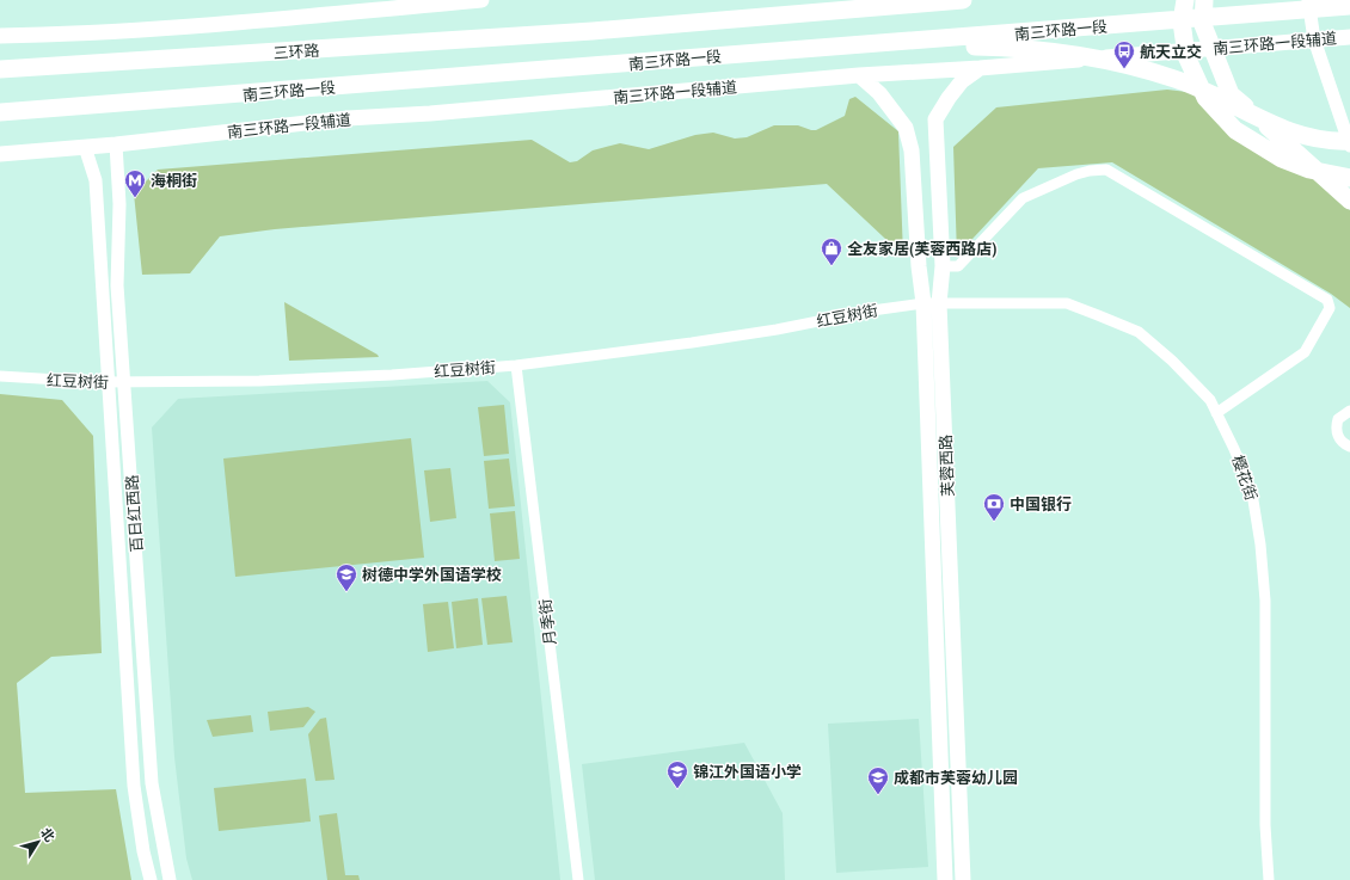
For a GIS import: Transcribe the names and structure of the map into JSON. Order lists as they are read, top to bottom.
{
  "streets": {
    "highway": ["南三环路一段", "三环路"],
    "main road": ["南三环路一段辅道", "芙蓉西路"],
    "street": [
      "红豆树街",
      "樱花街",
      "百日红西路",
      "月季街"
    ]
  },
  "crossings": [
    ["南三环路一段辅道", "芙蓉西路"],
    ["南三环路一段辅道", "百日红西路"],
    ["红豆树街", "芙蓉西路"],
    ["红豆树街", "樱花街"],
    ["红豆树街", "百日红西路"],
    ["红豆树街", "月季街"],
    ["芙蓉西路", "樱花街"]
  ],
  "places": {
    "bus stop": ["航天立交"],
    "metro station": ["海桐街"],
    "shop": ["全友家居(芙蓉西路店)"],
    "bank": ["中国银行"],
    "school or university": ["树德中学外国语学校", "锦江外国语小学", "成都市芙蓉幼儿园"]
  },
  "north": "top right"
}
